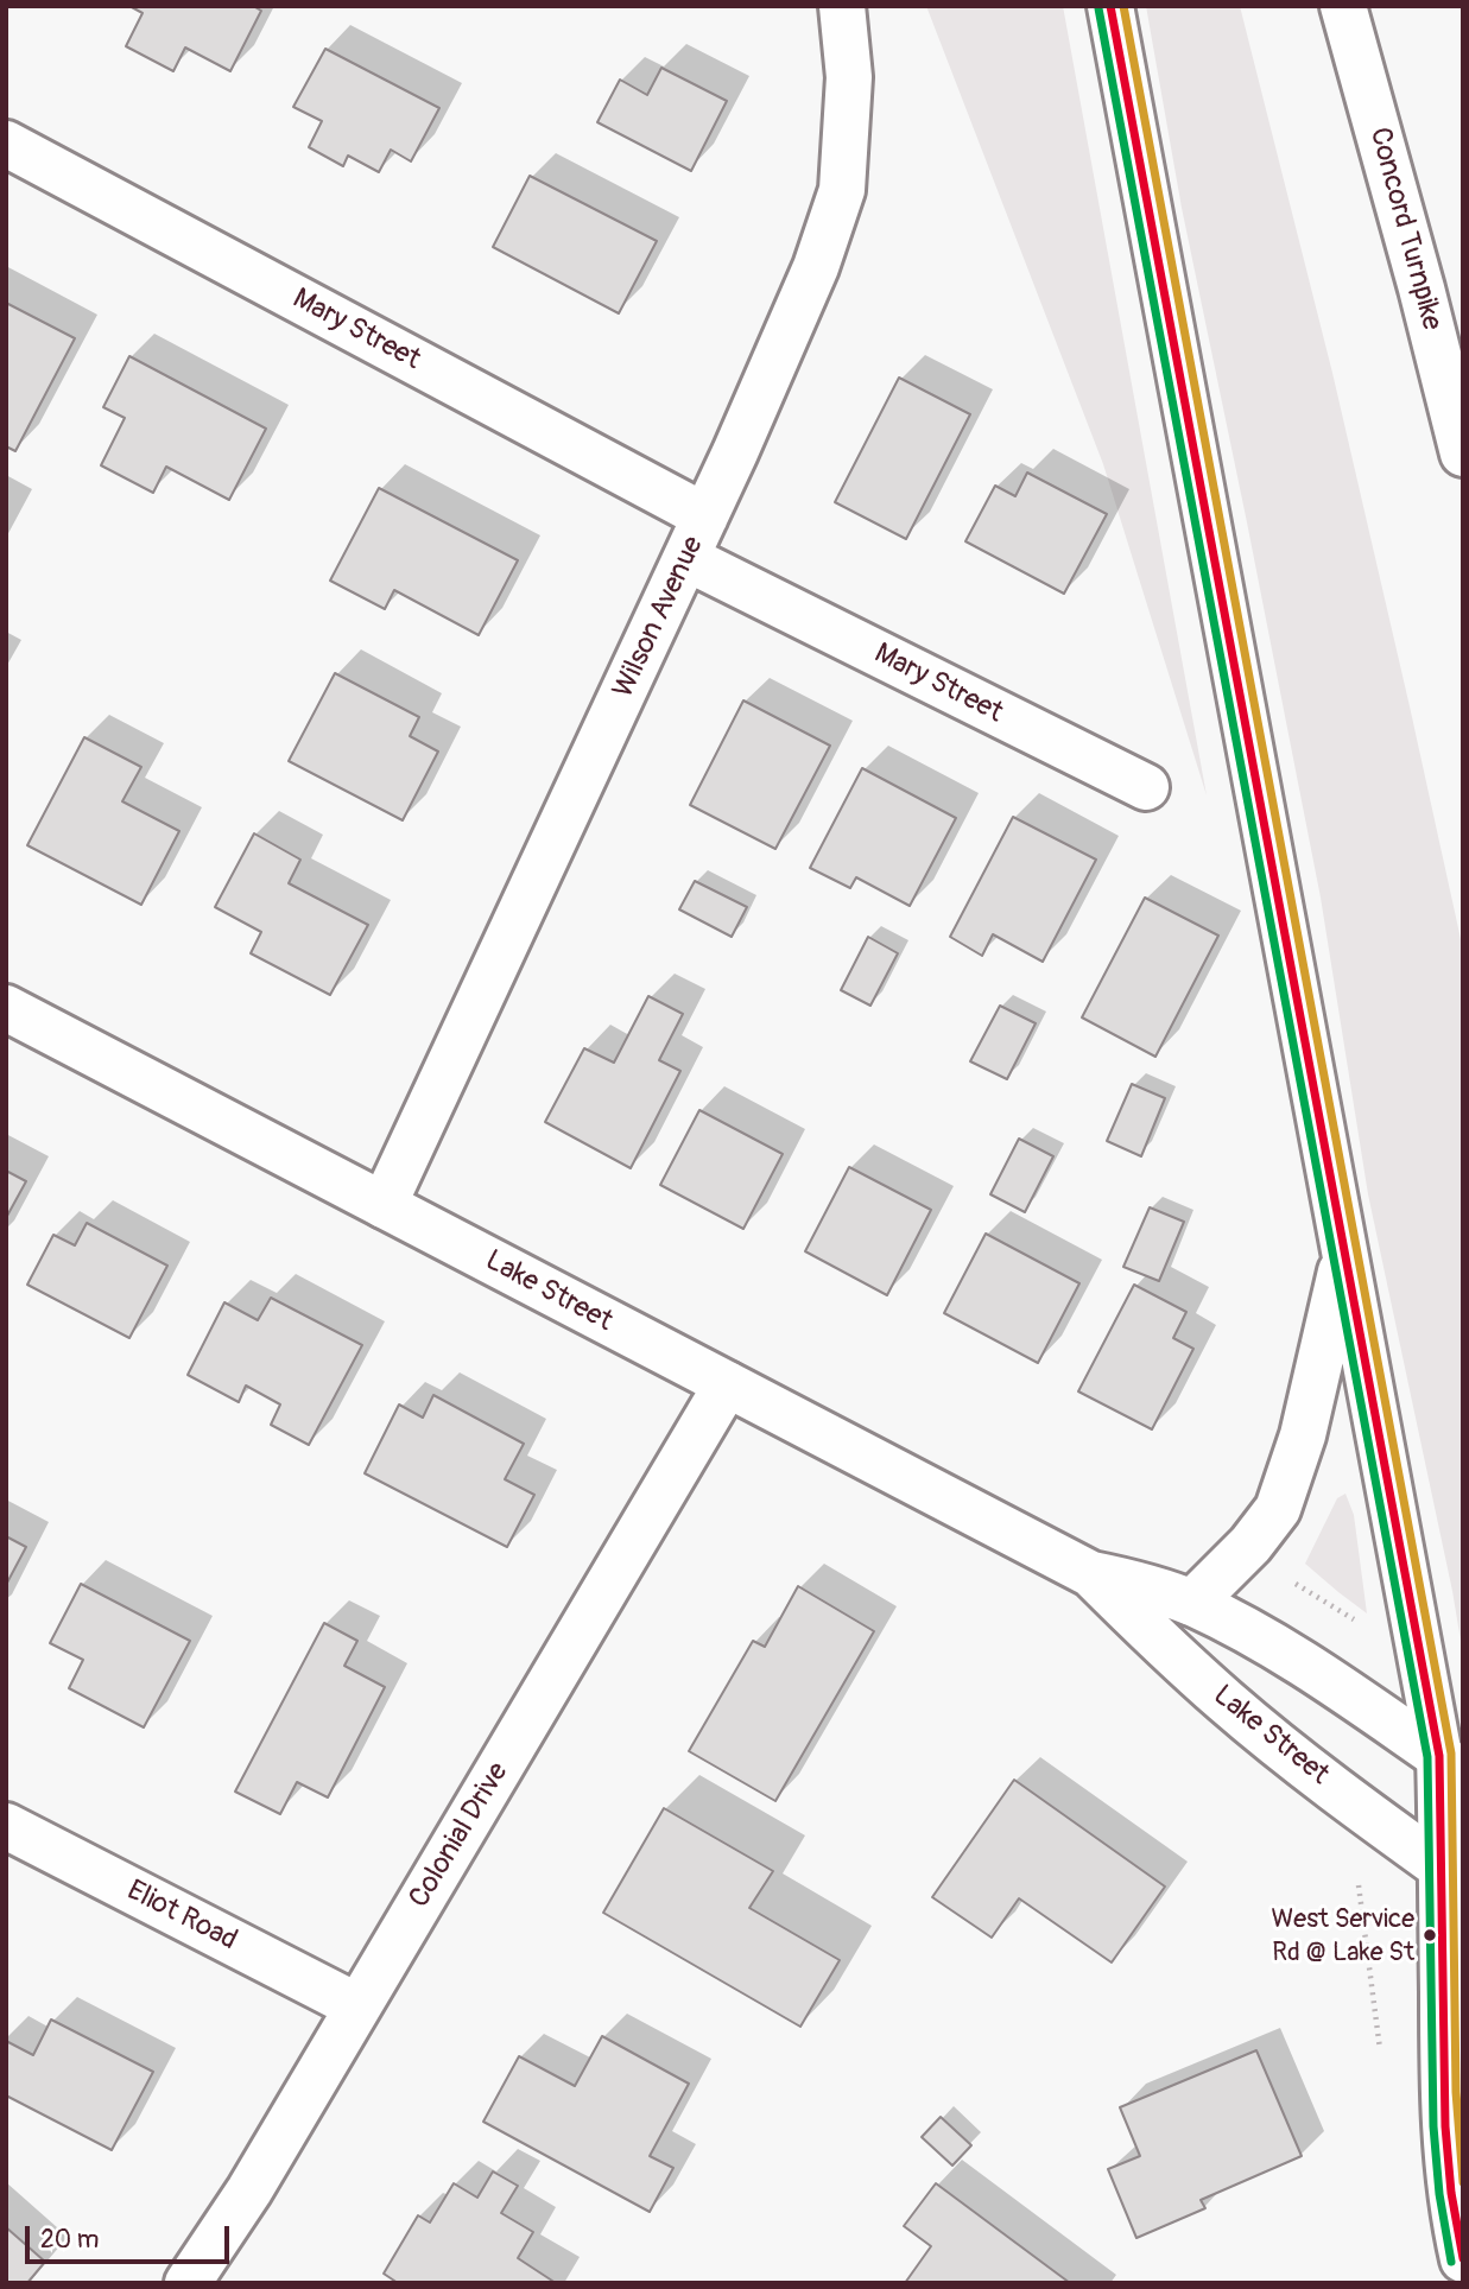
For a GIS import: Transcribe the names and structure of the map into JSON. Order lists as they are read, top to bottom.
{
  "streets": {
    "main road": [
      "Concord Turnpike",
      "Mary Street",
      "Wilson Avenue",
      "Lake Street",
      "Colonial Drive",
      "Eliot Road"
    ]
  },
  "crossings": [
    ["Mary Street", "Wilson Avenue"],
    ["Wilson Avenue", "Lake Street"],
    ["Lake Street", "Colonial Drive"],
    ["Colonial Drive", "Eliot Road"]
  ],
  "places": ["West Service Rd @ Lake St"],
  "scale_bar": "20 m"
}
